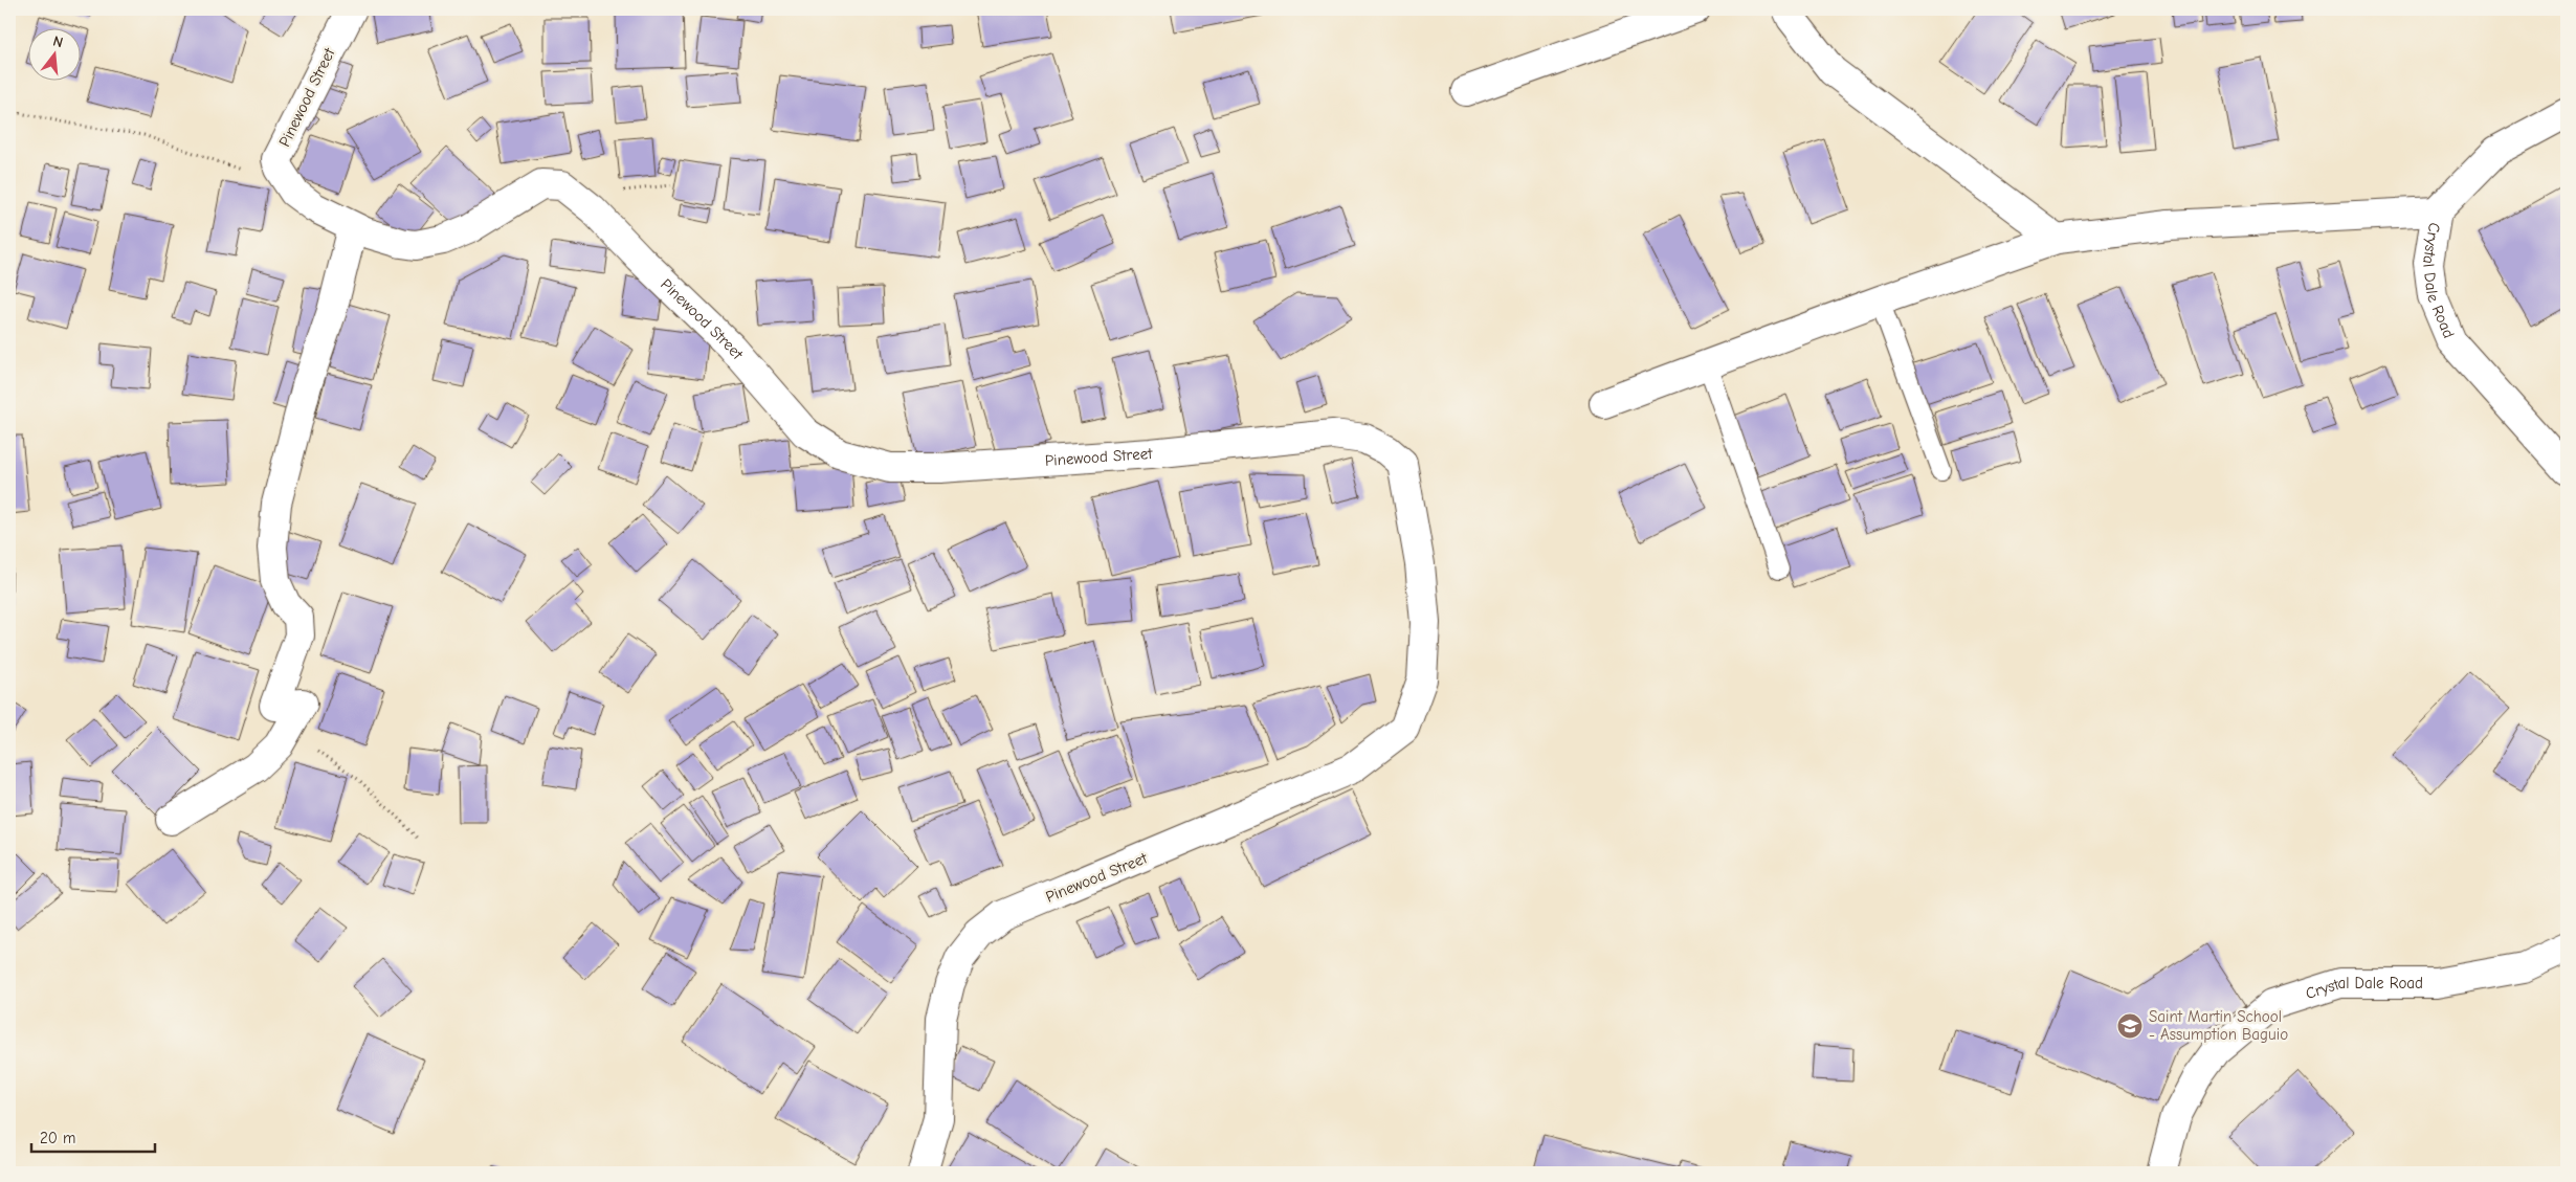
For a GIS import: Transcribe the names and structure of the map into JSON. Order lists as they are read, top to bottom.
{
  "streets": {
    "street": ["Pinewood Street", "Crystal Dale Road"]
  },
  "places": {
    "school or university": ["Saint Martin School - Assumption Baguio"]
  },
  "scale_bar": "20 m",
  "north": "top"
}
